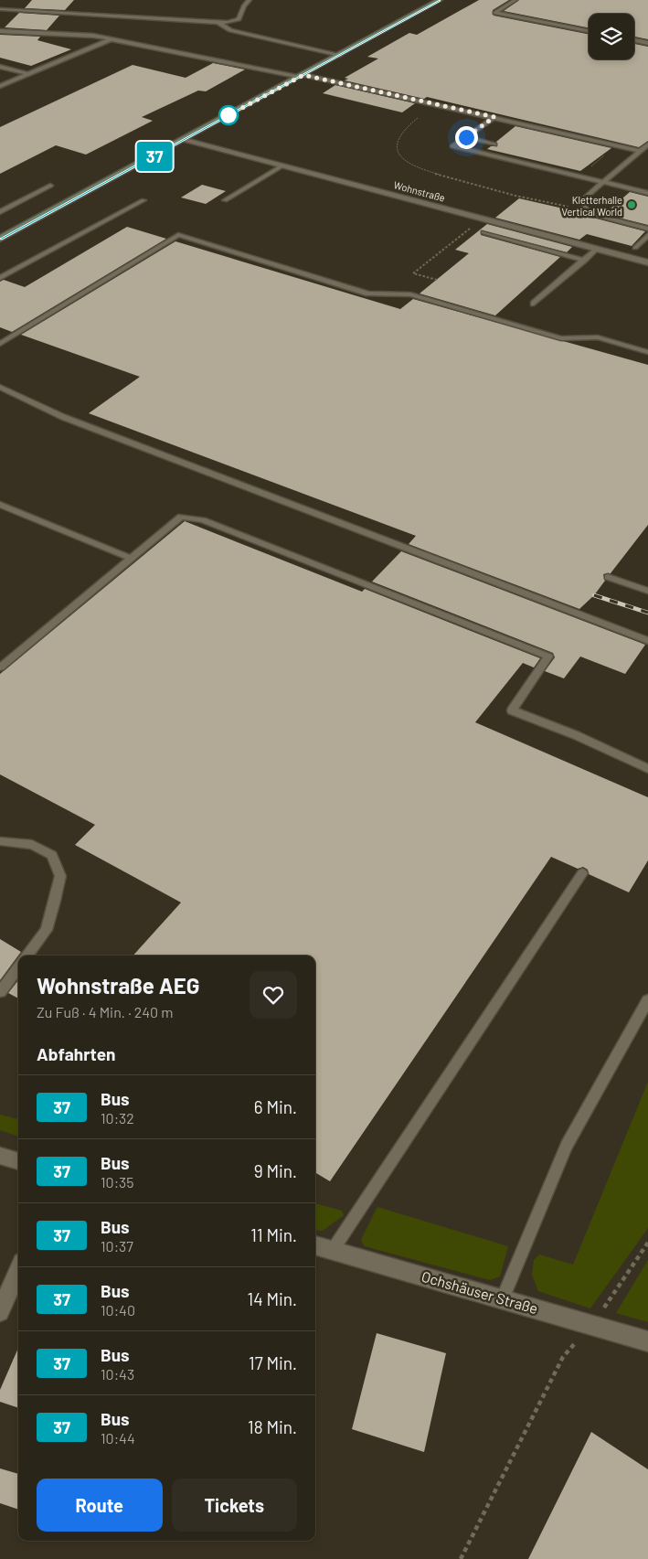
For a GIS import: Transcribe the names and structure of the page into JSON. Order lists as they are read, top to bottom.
{
  "streets": {
    "street": ["Wohnstraße", "Ochshäuser Straße"]
  },
  "places": ["Kletterhalle Vertical World"],
  "lines": ["bus line 37"],
  "page": {
    "on_map": "37",
    "heading": [
      ["Wohnstraße AEG", "Zu Fuß · 4 Min. · 240 m"],
      "Abfahrten"
    ],
    "list": [
      {
        "mark": "37",
        "name": "Bus",
        "note": "10:32",
        "value": "6 Min."
      },
      {
        "mark": "37",
        "name": "Bus",
        "note": "10:35",
        "value": "9 Min."
      },
      {
        "mark": "37",
        "name": "Bus",
        "note": "10:37",
        "value": "11 Min."
      },
      {
        "mark": "37",
        "name": "Bus",
        "note": "10:40",
        "value": "14 Min."
      },
      {
        "mark": "37",
        "name": "Bus",
        "note": "10:43",
        "value": "17 Min."
      },
      {
        "mark": "37",
        "name": "Bus",
        "note": "10:44",
        "value": "18 Min."
      }
    ],
    "buttons": ["Route", "Tickets"]
  }
}
